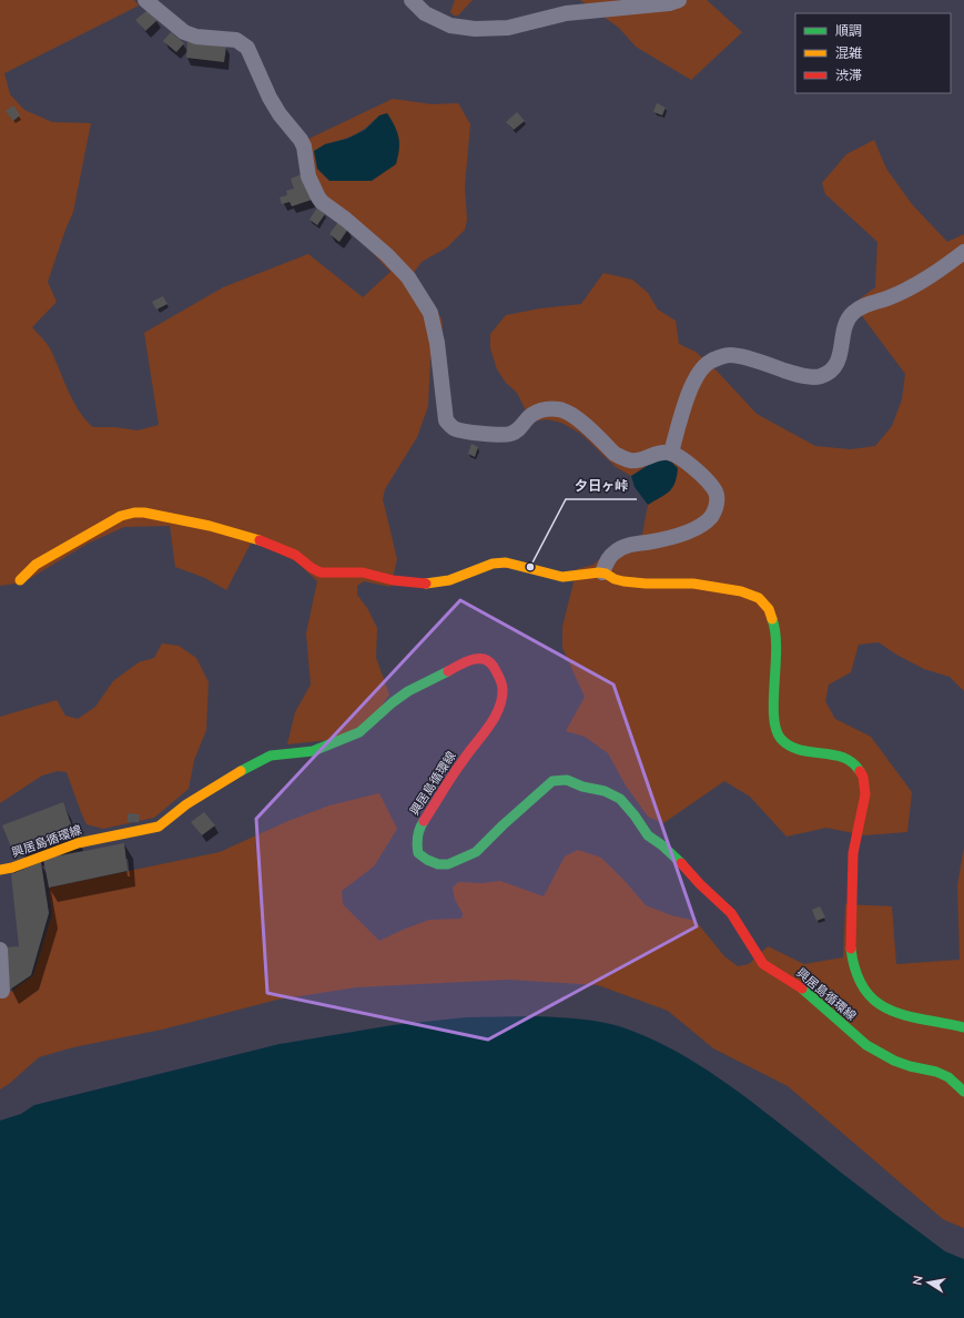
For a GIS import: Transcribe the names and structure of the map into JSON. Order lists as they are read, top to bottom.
{
  "streets": {
    "main road": ["興居島循環線"]
  },
  "places": ["夕日ヶ峠"],
  "legend": ["順調", "混雑", "渋滞"],
  "north": "left"
}
